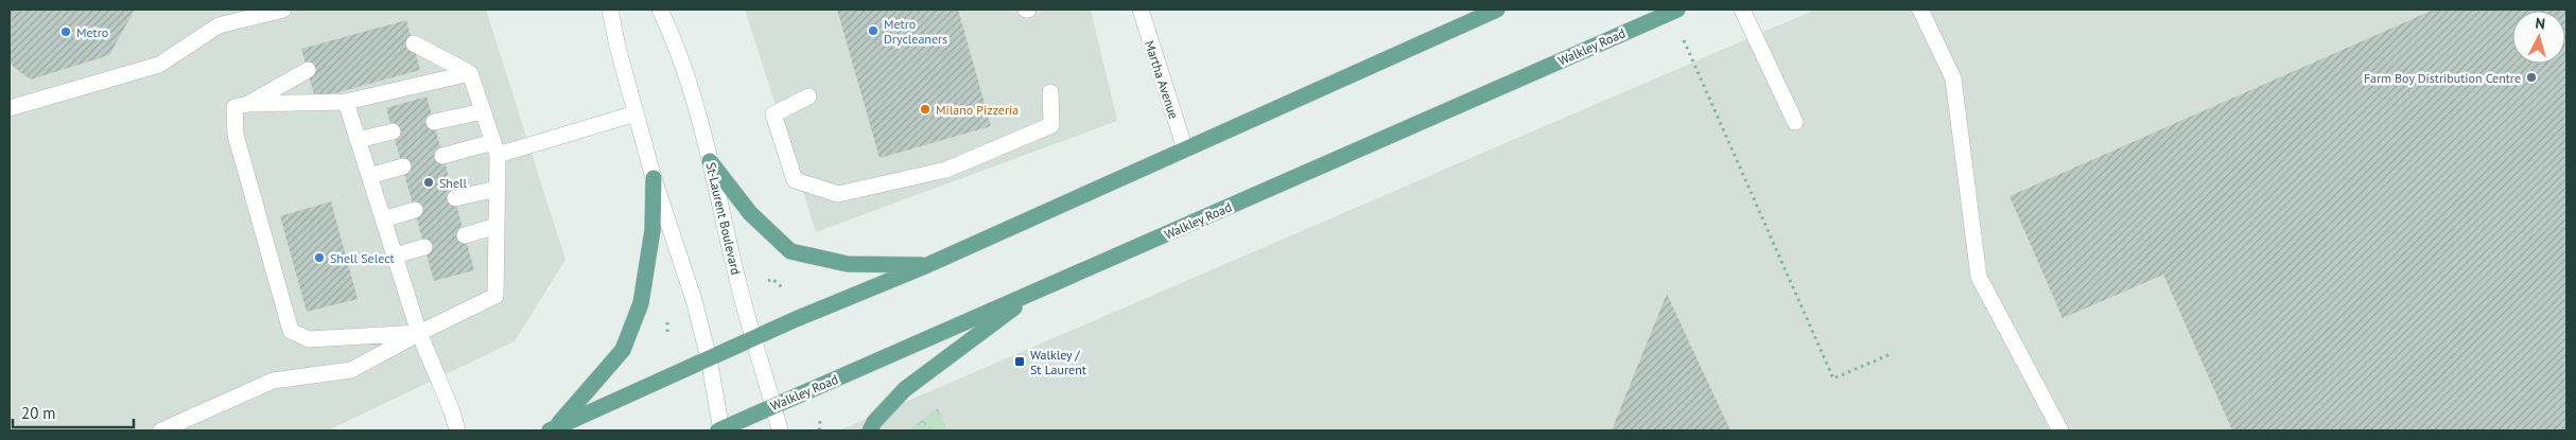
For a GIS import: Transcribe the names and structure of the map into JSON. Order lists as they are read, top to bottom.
{
  "streets": {
    "main road": ["Walkley Road"],
    "street": ["Martha Avenue", "St-Laurent Boulevard"]
  },
  "crossings": [
    ["Walkley Road", "St-Laurent Boulevard"]
  ],
  "places": {
    "other": [
      "Metro Drycleaners",
      "Metro",
      "Farm Boy Distribution Centre",
      "Milano Pizzeria",
      "Shell",
      "Shell Select"
    ],
    "transit": ["Walkley / St Laurent"]
  },
  "scale_bar": "20 m",
  "north": "top"
}
